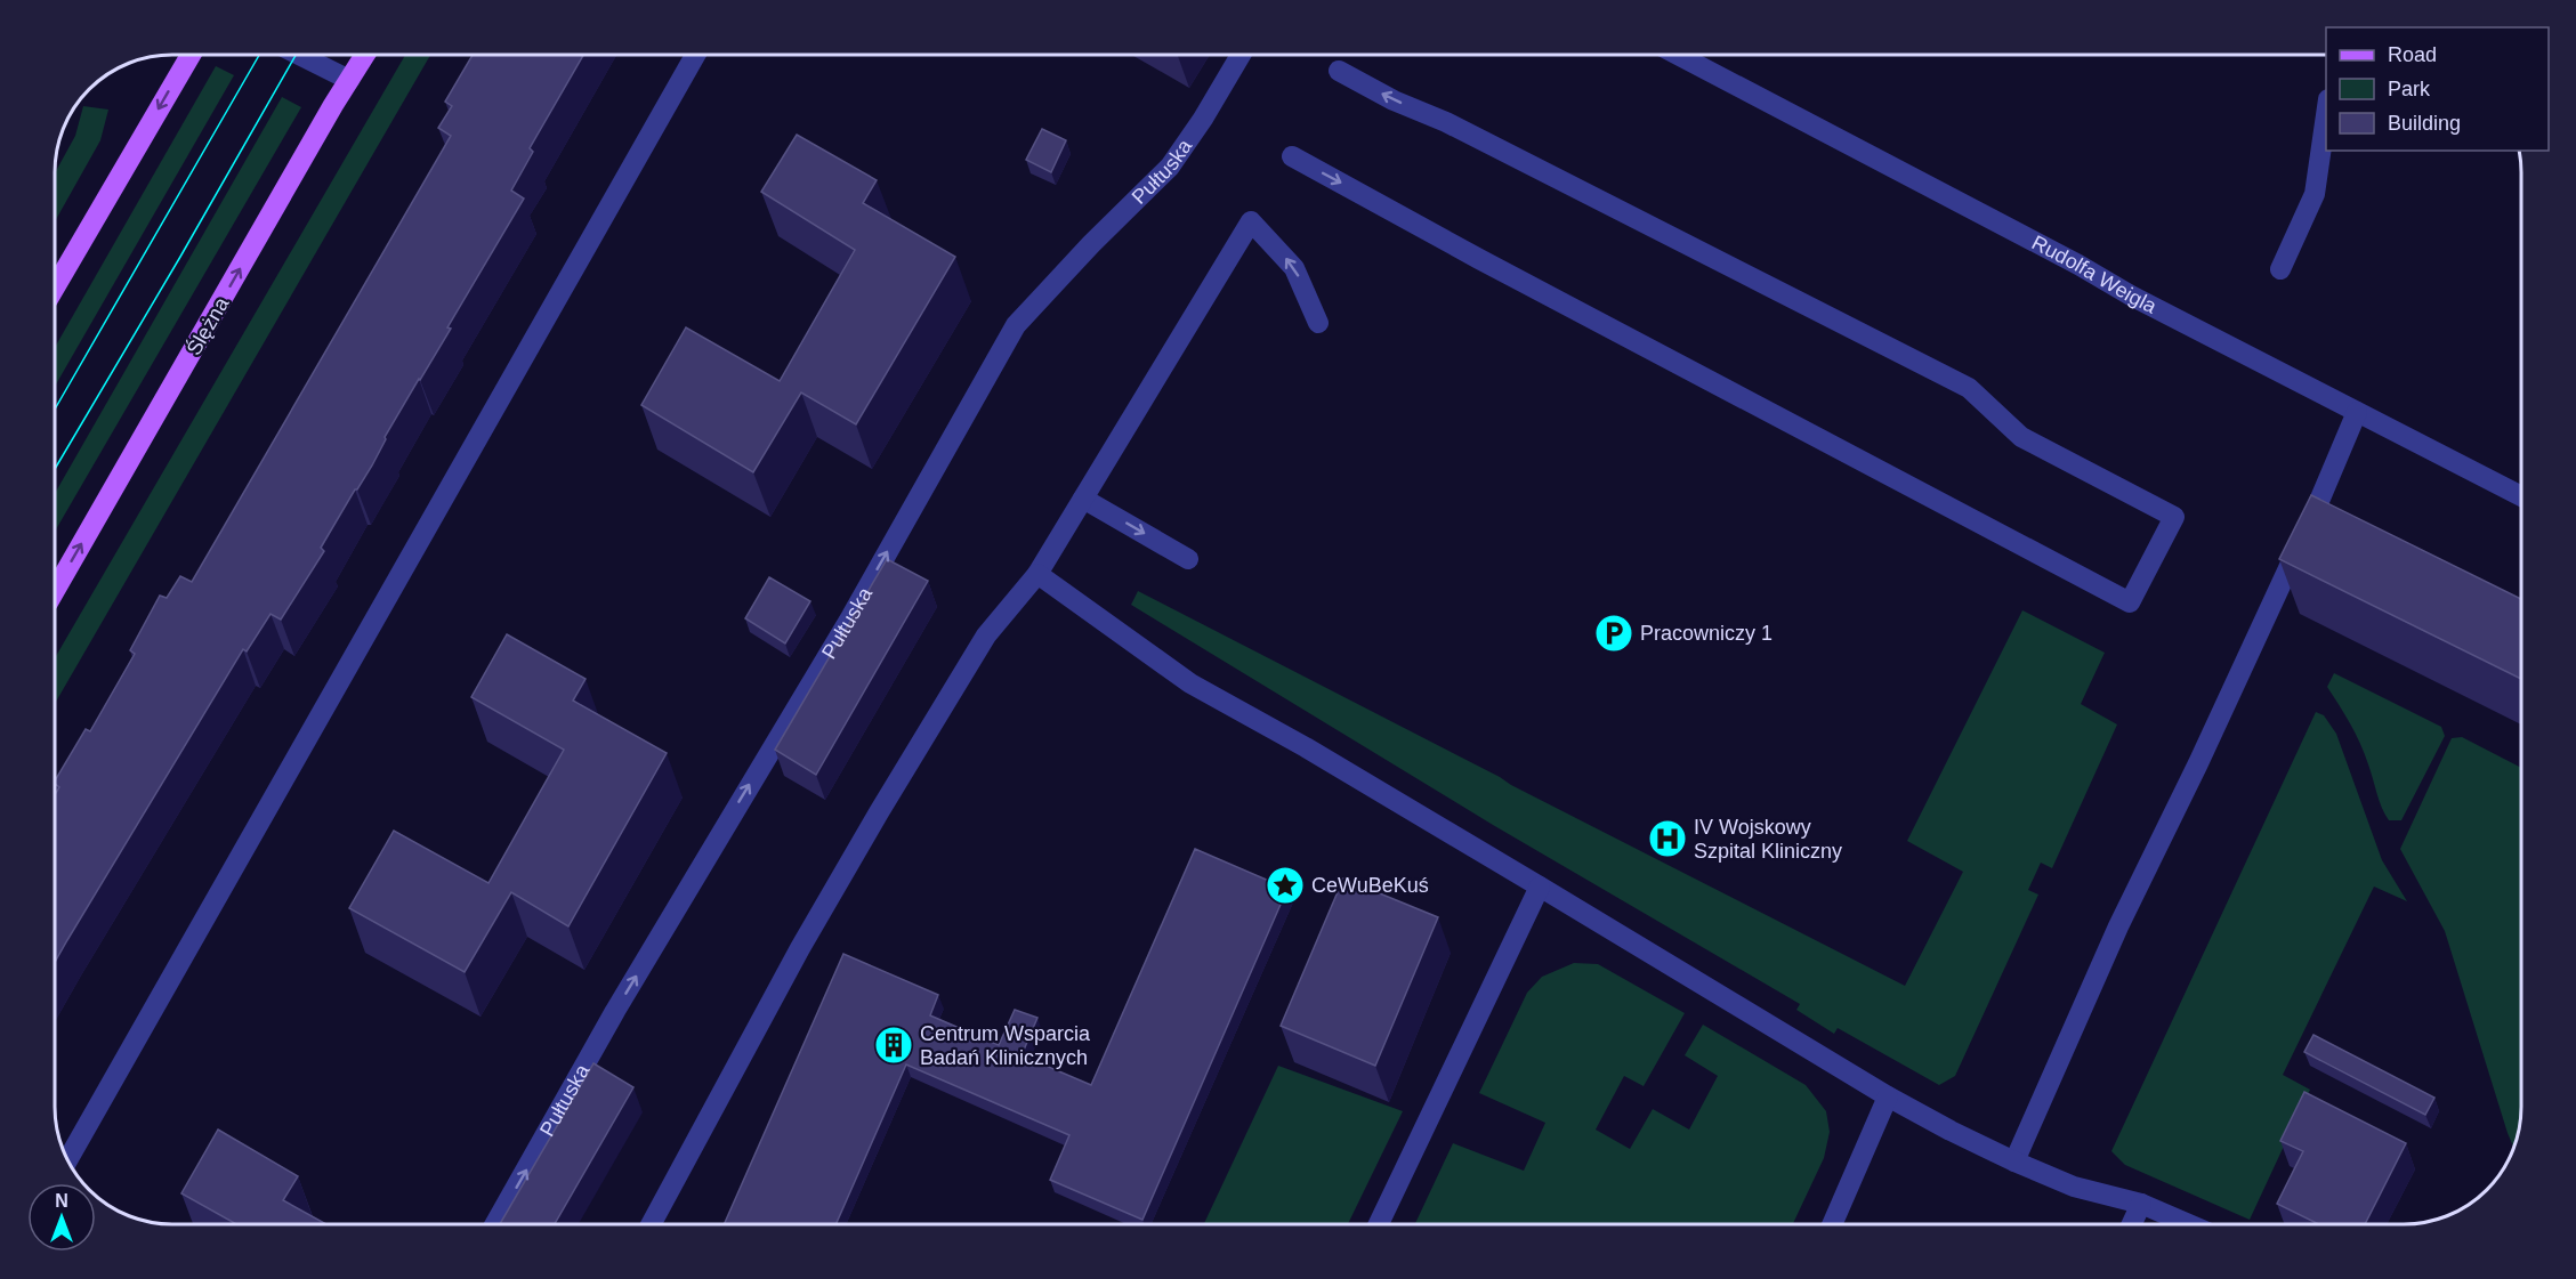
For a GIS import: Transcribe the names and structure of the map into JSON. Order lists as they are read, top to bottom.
{
  "streets": {
    "main road": ["Ślężna"],
    "street": ["Pułtuska", "Rudolfa Weigla"]
  },
  "places": {
    "parking": ["Pracowniczy 1"],
    "hospital": ["IV Wojskowy Szpital Kliniczny"],
    "place": ["CeWuBeKuś"],
    "building": ["Centrum Wsparcia Badań Klinicznych"]
  },
  "legend": ["Road", "Park", "Building"],
  "north": "top"
}
